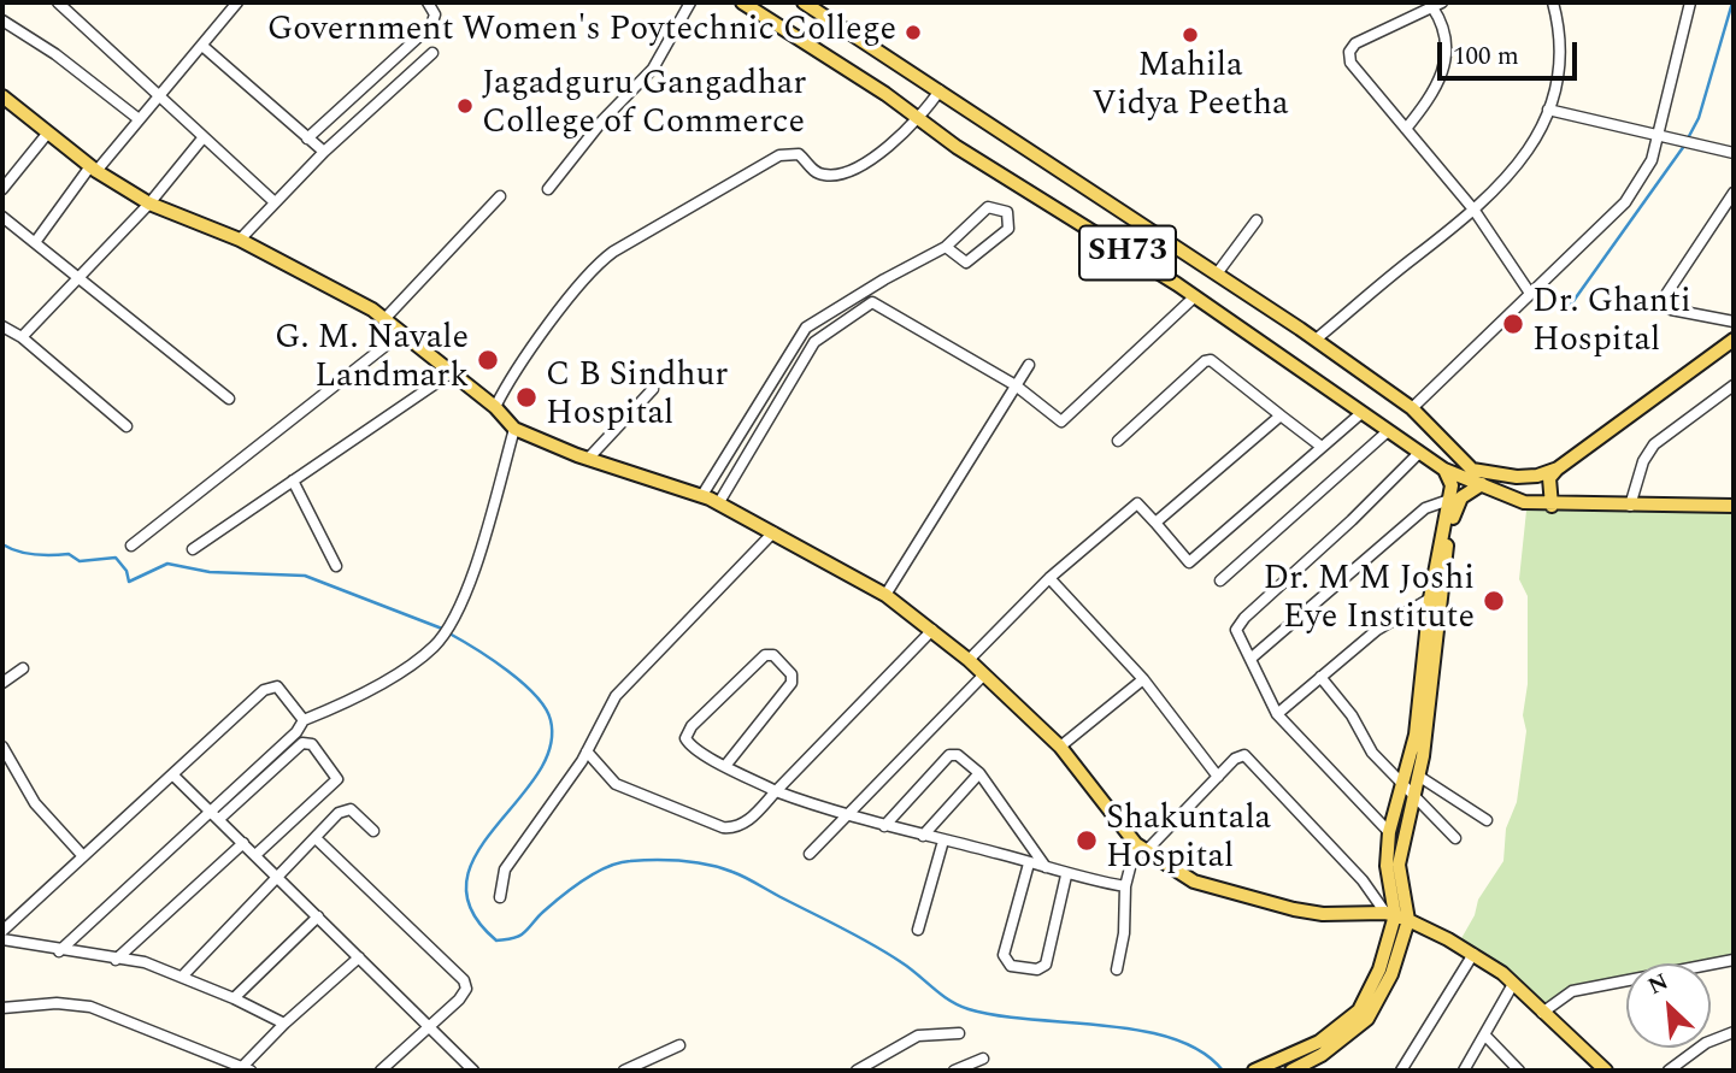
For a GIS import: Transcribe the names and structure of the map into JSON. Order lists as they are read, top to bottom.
{
  "streets": {
    "main road": ["SH73"]
  },
  "places": [
    "Government Women's Poytechnic College",
    "Mahila Vidya Peetha",
    "Jagadguru Gangadhar College of Commerce",
    "Dr. Ghanti Hospital",
    "G. M. Navale Landmark",
    "C B Sindhur Hospital",
    "Dr. M M Joshi Eye Institute",
    "Shakuntala Hospital"
  ],
  "scale_bar": "100 m",
  "north": "top left"
}
